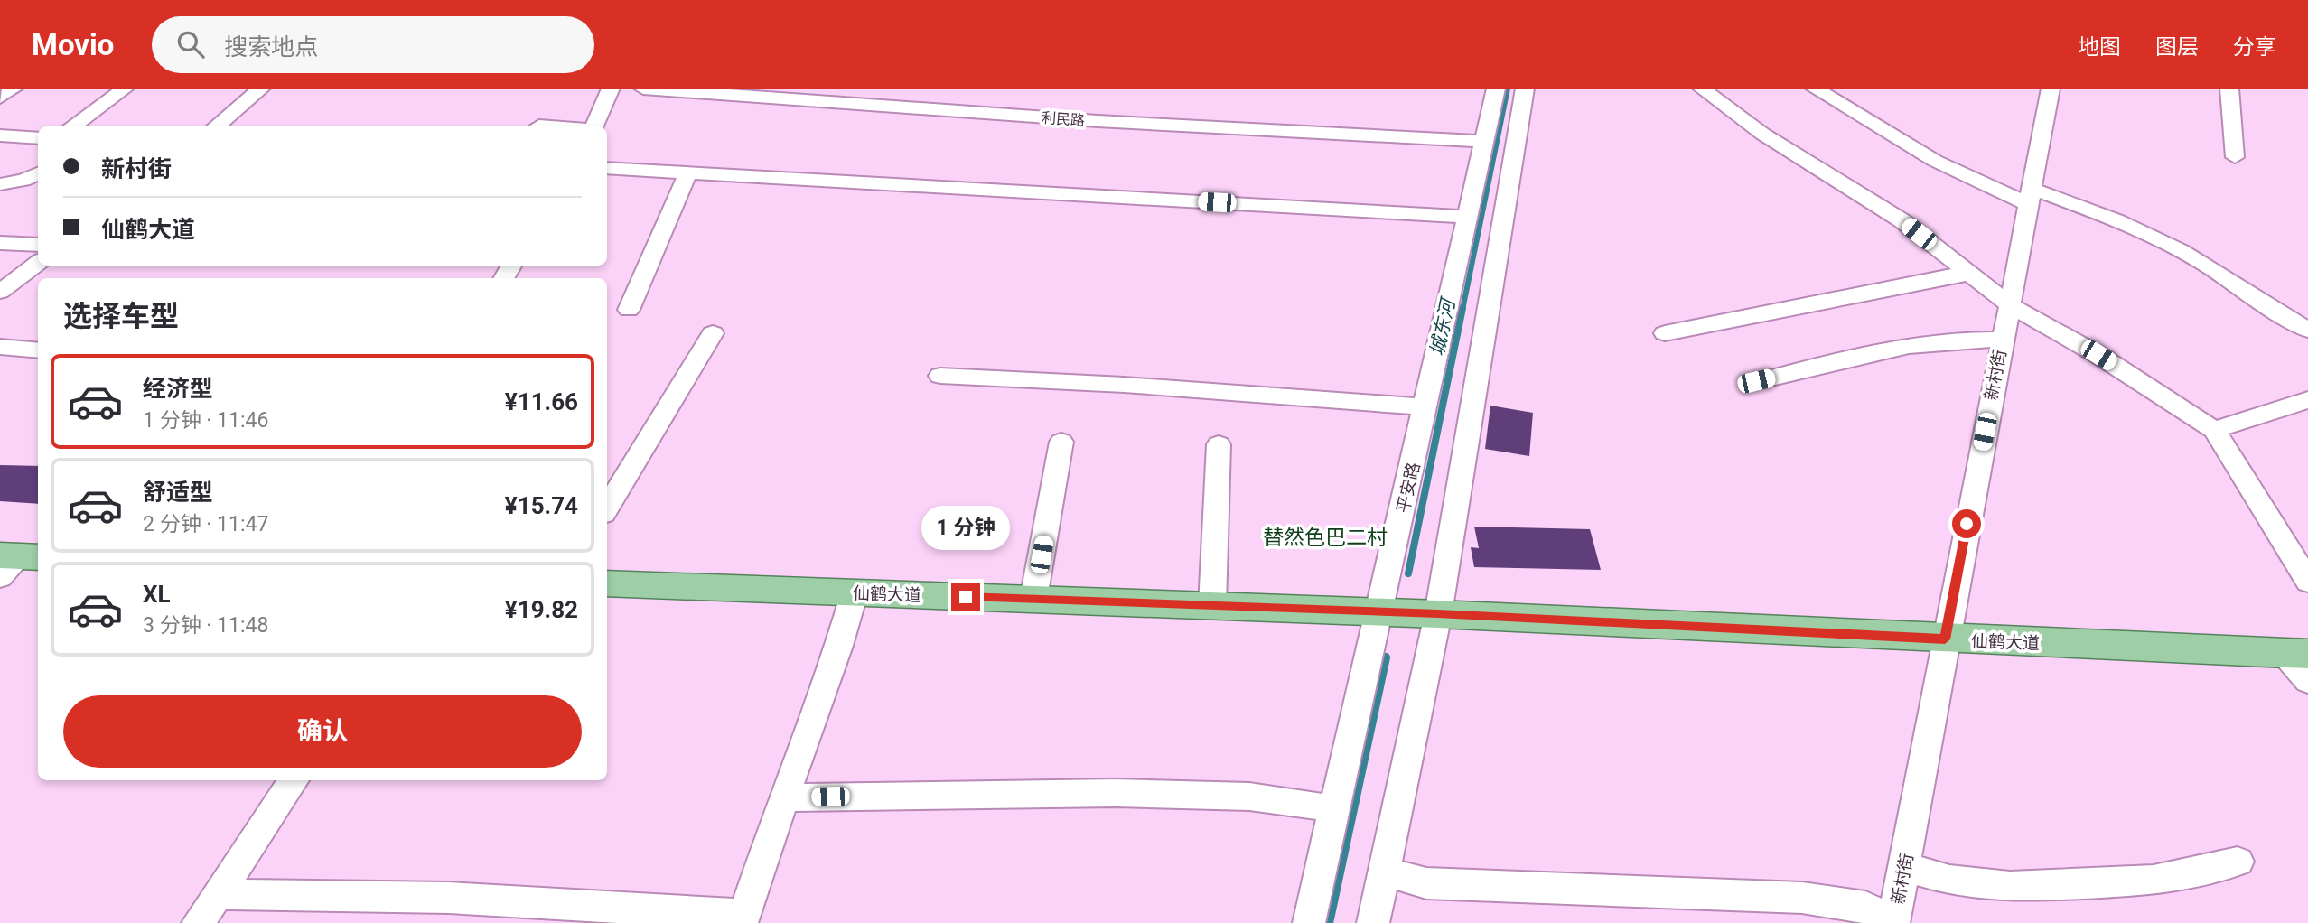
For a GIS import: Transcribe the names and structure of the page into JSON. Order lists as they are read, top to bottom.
{
  "streets": {
    "main road": ["仙鹤大道"],
    "street": ["利民路", "新村街", "平安路"]
  },
  "crossings": [
    ["利民路", "平安路"],
    ["新村街", "仙鹤大道"],
    ["平安路", "仙鹤大道"]
  ],
  "districts": ["替然色巴二村"],
  "water": ["城东河"],
  "page": {
    "header": "Movio",
    "search": "搜索地点",
    "nav": ["地图", "图层", "分享"],
    "banner": ["新村街", "仙鹤大道"],
    "heading": "选择车型",
    "list": [
      {
        "name": "经济型",
        "note": "1 分钟 · 11:46",
        "value": "¥11.66"
      },
      {
        "name": "舒适型",
        "note": "2 分钟 · 11:47",
        "value": "¥15.74"
      },
      {
        "name": "XL",
        "note": "3 分钟 · 11:48",
        "value": "¥19.82"
      }
    ],
    "bubble": "1 分钟",
    "buttons": "确认"
  }
}
